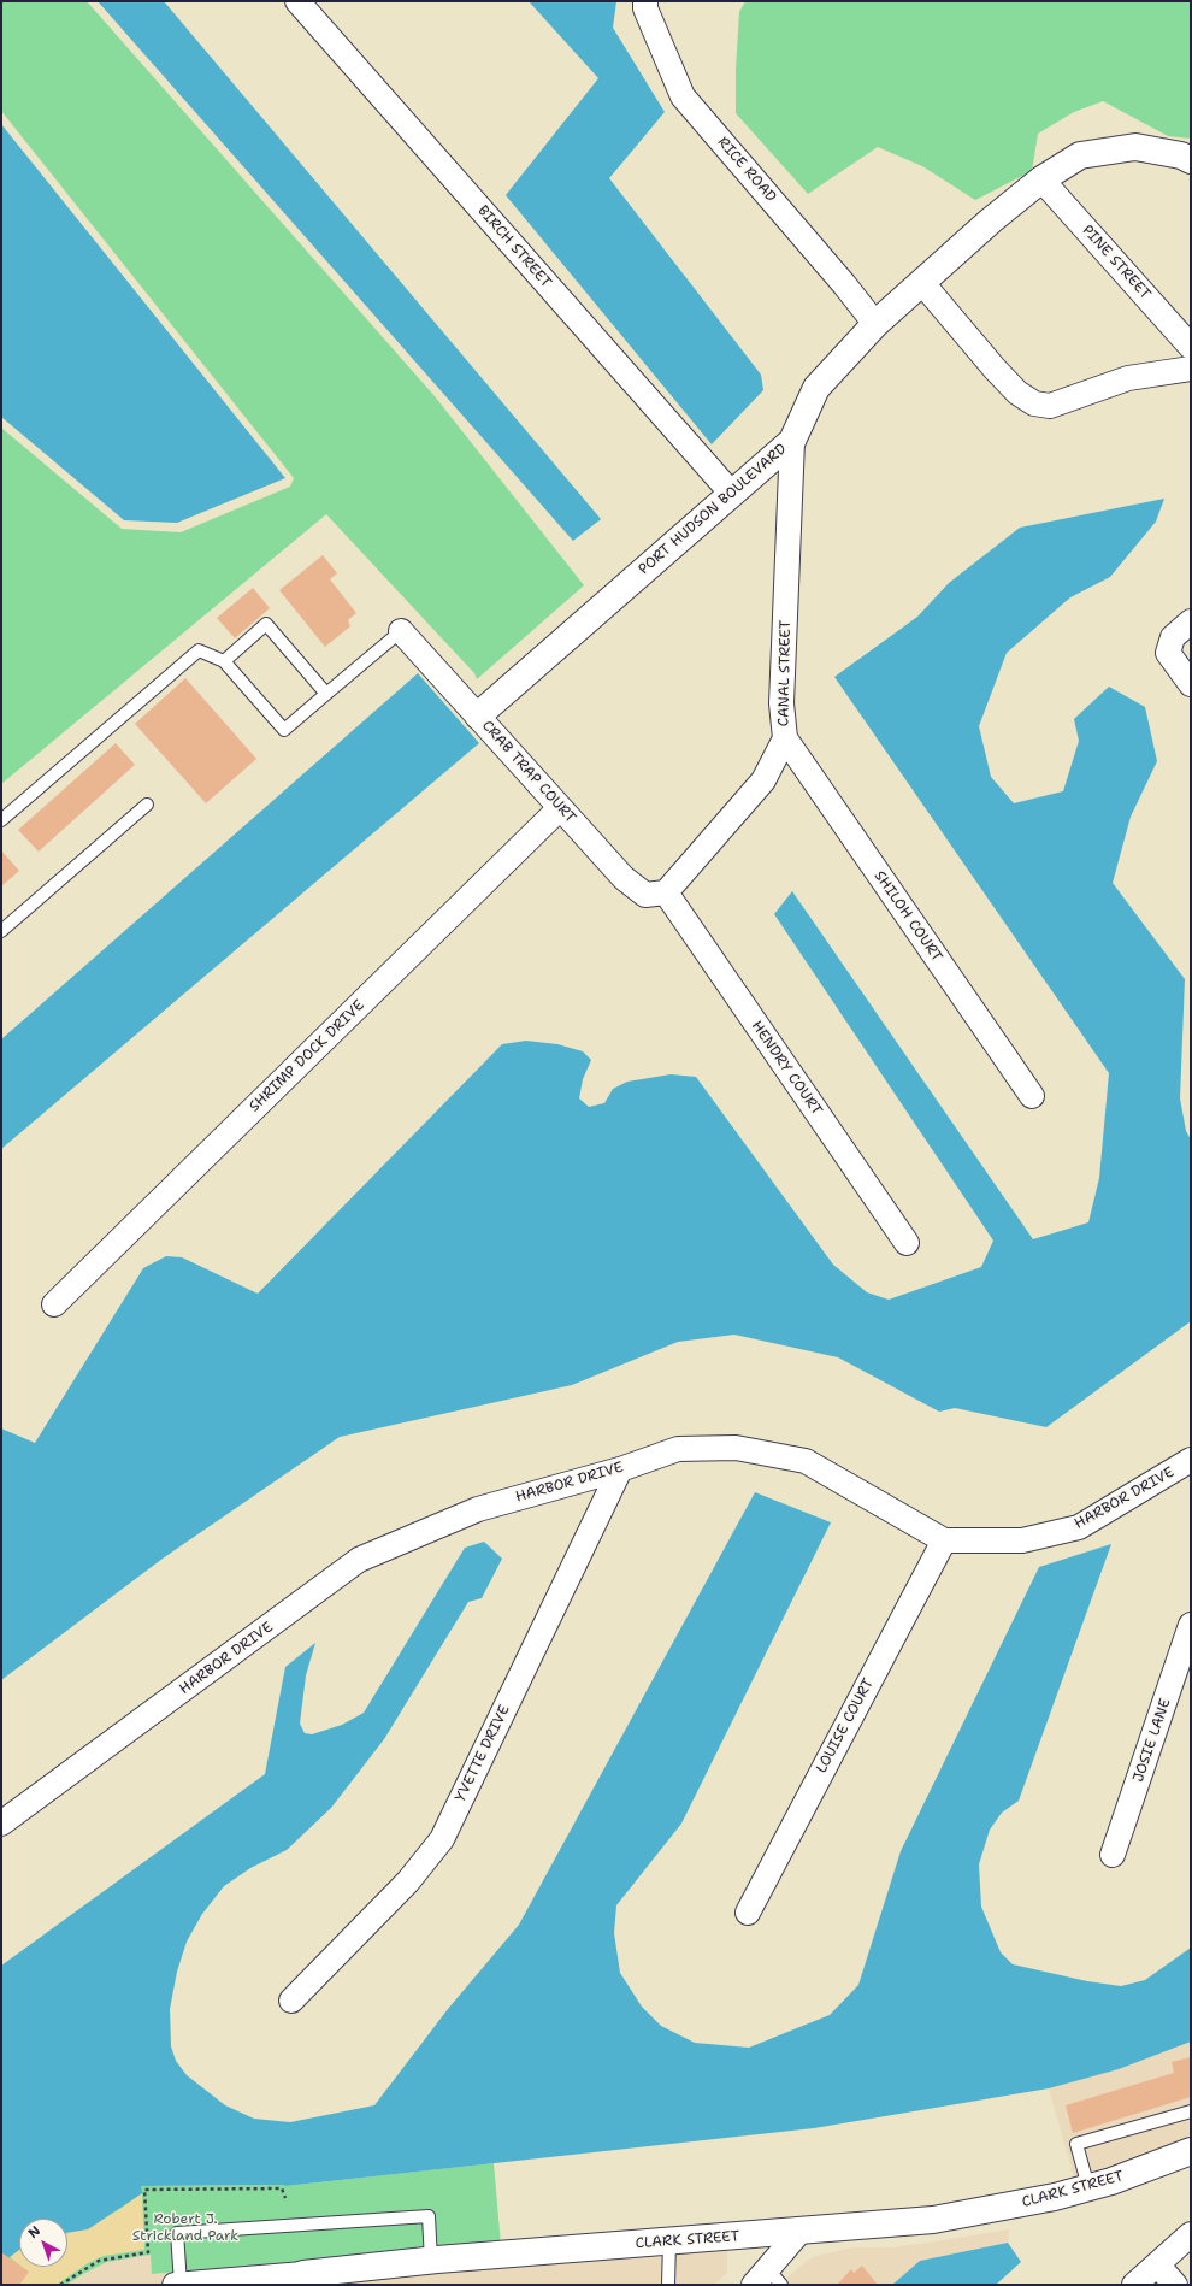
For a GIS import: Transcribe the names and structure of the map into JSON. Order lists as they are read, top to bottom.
{
  "streets": {
    "street": [
      "RICE ROAD",
      "BIRCH STREET",
      "PINE STREET",
      "PORT HUDSON BOULEVARD",
      "CANAL STREET",
      "CRAB TRAP COURT",
      "SHILOH COURT",
      "SHRIMP DOCK DRIVE",
      "HENDRY COURT",
      "HARBOR DRIVE",
      "LOUISE COURT",
      "JOSIE LANE",
      "YVETTE DRIVE",
      "CLARK STREET"
    ]
  },
  "crossings": [
    ["RICE ROAD", "PORT HUDSON BOULEVARD"],
    ["BIRCH STREET", "PORT HUDSON BOULEVARD"],
    ["PINE STREET", "PORT HUDSON BOULEVARD"],
    ["PORT HUDSON BOULEVARD", "CANAL STREET"],
    ["PORT HUDSON BOULEVARD", "CRAB TRAP COURT"],
    ["CANAL STREET", "CRAB TRAP COURT"],
    ["CANAL STREET", "SHILOH COURT"],
    ["CANAL STREET", "HENDRY COURT"],
    ["CRAB TRAP COURT", "SHRIMP DOCK DRIVE"],
    ["CRAB TRAP COURT", "HENDRY COURT"],
    ["HARBOR DRIVE", "LOUISE COURT"],
    ["HARBOR DRIVE", "YVETTE DRIVE"]
  ],
  "parks": ["Robert J. Strickland Park"],
  "north": "top left"
}
